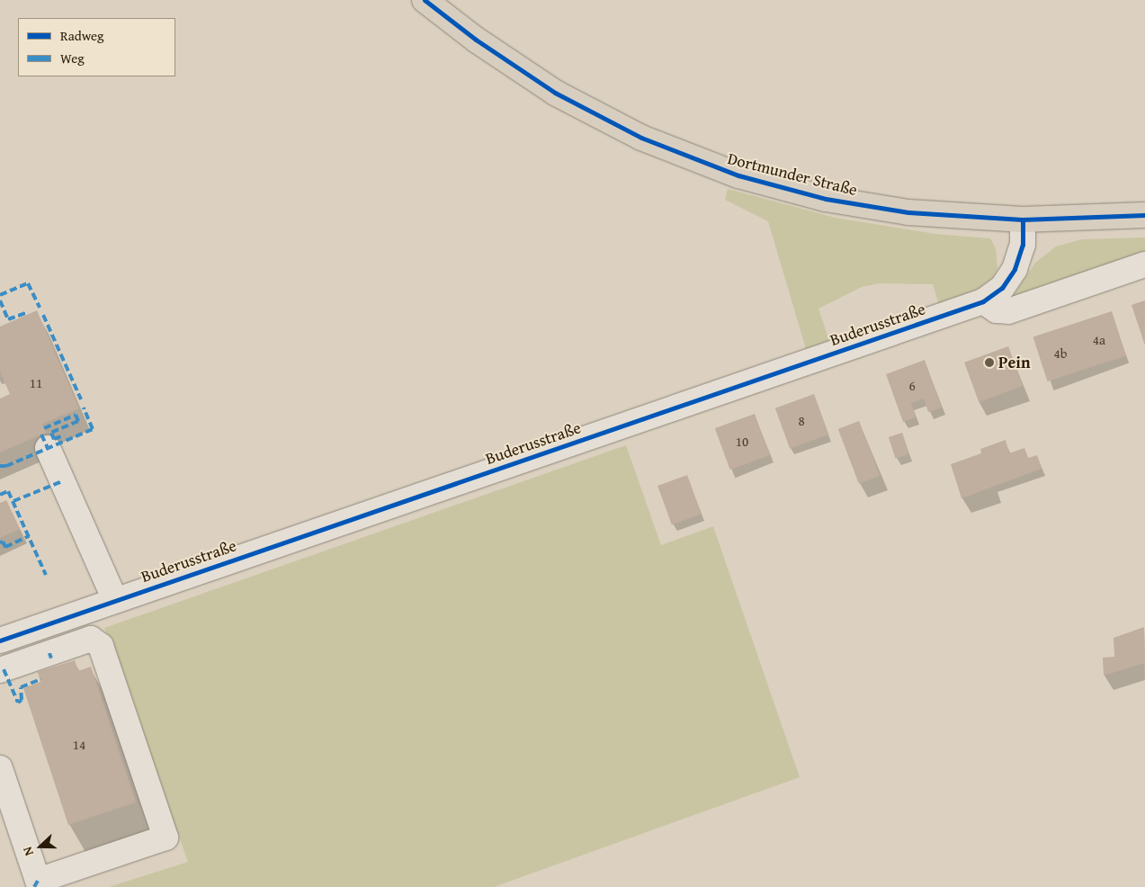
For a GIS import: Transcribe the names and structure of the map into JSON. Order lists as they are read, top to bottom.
{
  "streets": {
    "main road": ["Dortmunder Straße"],
    "street": ["Buderusstraße"]
  },
  "crossings": [
    ["Dortmunder Straße", "Buderusstraße"]
  ],
  "places": ["Pein"],
  "house_numbers": [
    "4a",
    "4b",
    "11",
    "6",
    "8",
    "10",
    "14"
  ],
  "legend": ["Radweg", "Weg"],
  "north": "left"
}
